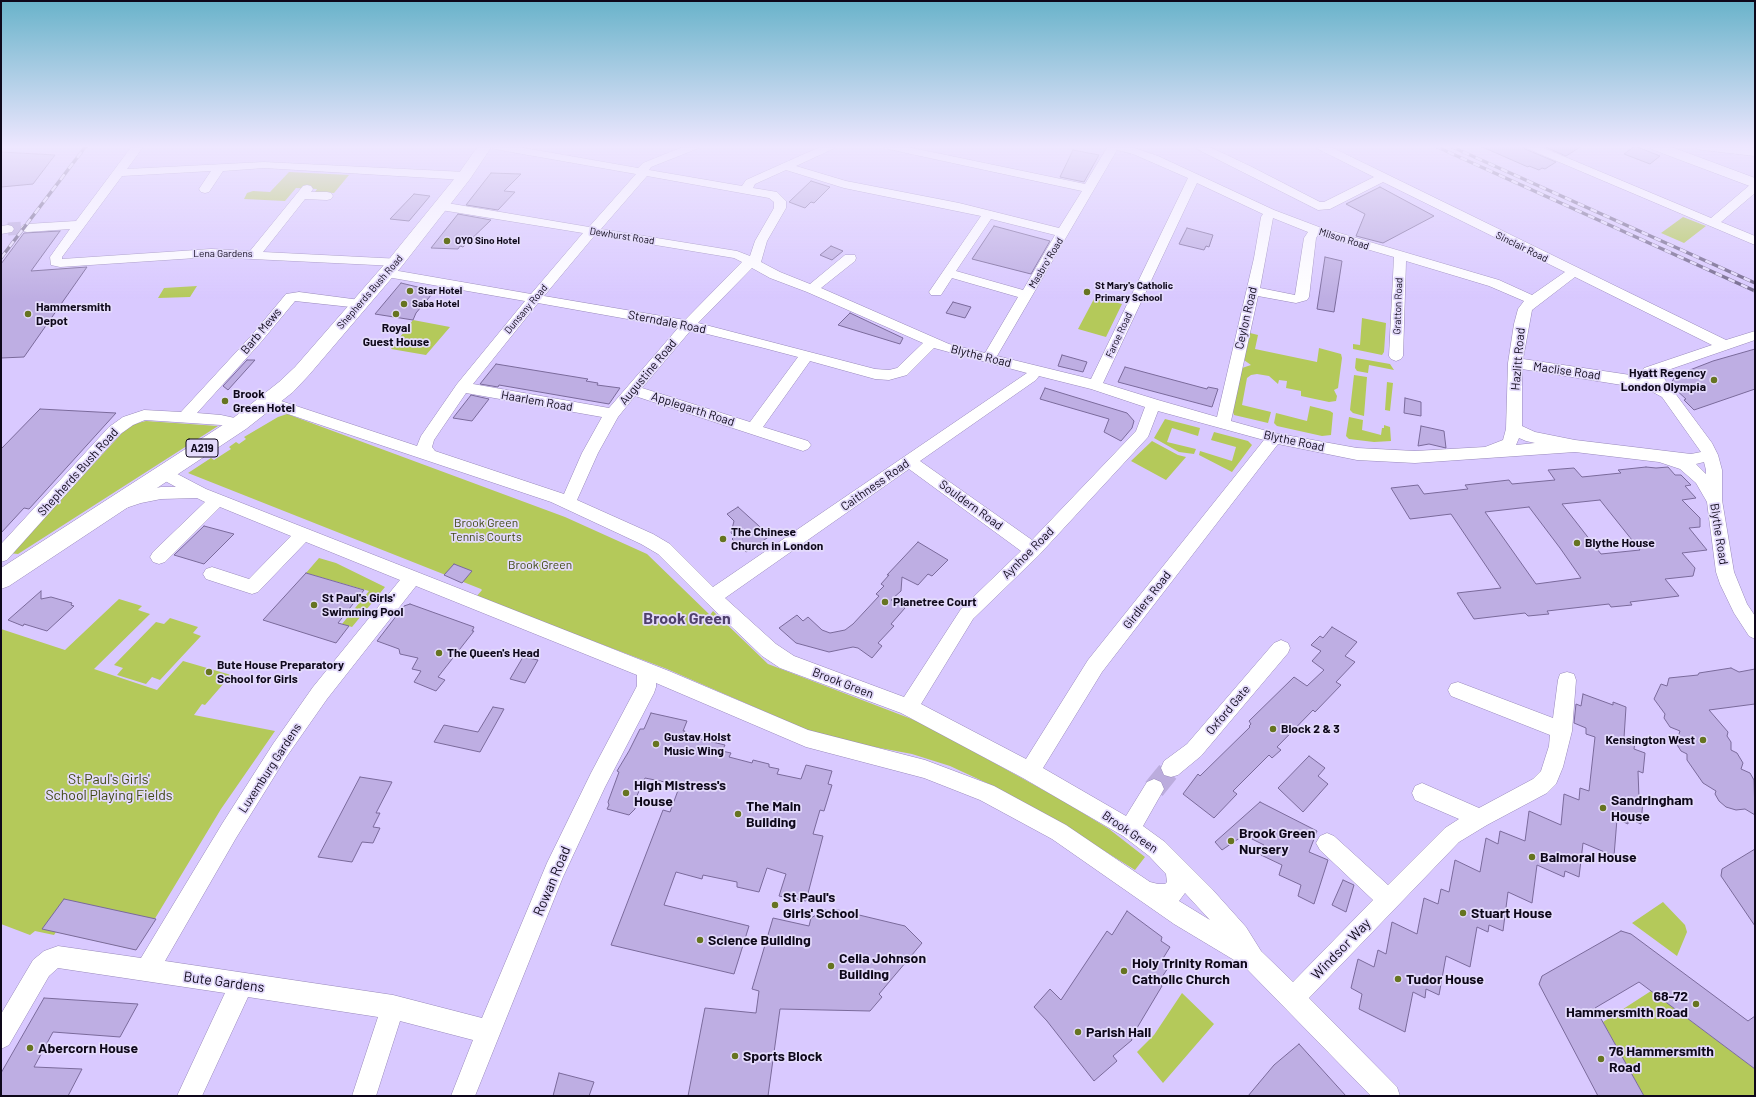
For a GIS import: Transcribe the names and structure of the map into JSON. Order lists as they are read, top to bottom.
{
  "streets": {
    "main road": ["Shepherds Bush Road", "A219"],
    "street": [
      "Dewhurst Road",
      "Milson Road",
      "Sinclair Road",
      "Lena Gardens",
      "Masbro' Road",
      "Gratton Road",
      "Dunsany Road",
      "Ceylon Road",
      "Sterndale Road",
      "Barb Mews",
      "Faroe Road",
      "Blythe Road",
      "Hazlitt Road",
      "Maclise Road",
      "Augustine Road",
      "Haarlem Road",
      "Applegarth Road",
      "Caithness Road",
      "Souldern Road",
      "Aynhoe Road",
      "Girdlers Road",
      "Brook Green",
      "Oxford Gate",
      "Luxemburg Gardens",
      "Rowan Road",
      "Windsor Way",
      "Bute Gardens"
    ]
  },
  "crossings": [
    ["Dewhurst Road", "Shepherds Bush Road"],
    ["Dewhurst Road", "Dunsany Road"],
    ["Dewhurst Road", "Blythe Road"],
    ["Dewhurst Road", "Augustine Road"],
    ["Milson Road", "Gratton Road"],
    ["Milson Road", "Ceylon Road"],
    ["Milson Road", "Hazlitt Road"],
    ["Sinclair Road", "Hazlitt Road"],
    ["Sinclair Road", "Maclise Road"],
    ["Lena Gardens", "Shepherds Bush Road"],
    ["Lena Gardens", "Sterndale Road"],
    ["Masbro' Road", "Blythe Road"],
    ["Shepherds Bush Road", "Sterndale Road"],
    ["Shepherds Bush Road", "Barb Mews"],
    ["Shepherds Bush Road", "Brook Green"],
    ["Dunsany Road", "Sterndale Road"],
    ["Dunsany Road", "Haarlem Road"],
    ["Dunsany Road", "Brook Green"],
    ["Ceylon Road", "Blythe Road"],
    ["Sterndale Road", "Blythe Road"],
    ["Sterndale Road", "Augustine Road"],
    ["Faroe Road", "Blythe Road"],
    ["Blythe Road", "Hazlitt Road"],
    ["Blythe Road", "Augustine Road"],
    ["Blythe Road", "Caithness Road"],
    ["Blythe Road", "Aynhoe Road"],
    ["Blythe Road", "Girdlers Road"],
    ["Hazlitt Road", "Maclise Road"],
    ["Augustine Road", "Haarlem Road"],
    ["Augustine Road", "Applegarth Road"],
    ["Augustine Road", "Brook Green"],
    ["Caithness Road", "Souldern Road"],
    ["Caithness Road", "Brook Green"],
    ["Souldern Road", "Aynhoe Road"],
    ["Aynhoe Road", "Brook Green"],
    ["Girdlers Road", "Brook Green"],
    ["Brook Green", "Luxemburg Gardens"],
    ["Brook Green", "Rowan Road"],
    ["Brook Green", "Windsor Way"],
    ["Luxemburg Gardens", "Bute Gardens"],
    ["Rowan Road", "Bute Gardens"]
  ],
  "districts": ["Brook Green"],
  "parks": ["Brook Green Tennis Courts", "Brook Green", "St Paul's Girls' School Playing Fields"],
  "places": [
    "OYO Sino Hotel",
    "Star Hotel",
    "St Mary's Catholic Primary School",
    "Saba Hotel",
    "Hammersmith Depot",
    "Royal Guest House",
    "Hyatt Regency London Olympia",
    "Brook Green Hotel",
    "The Chinese Church in London",
    "Blythe House",
    "Planetree Court",
    "St Paul's Girls' Swimming Pool",
    "The Queen's Head",
    "Bute House Preparatory School for Girls",
    "Block 2 & 3",
    "Kensington West",
    "Gustav Holst Music Wing",
    "High Mistress's House",
    "Sandringham House",
    "The Main Building",
    "Brook Green Nursery",
    "Balmoral House",
    "St Paul's Girls' School",
    "Stuart House",
    "Science Building",
    "Celia Johnson Building",
    "Holy Trinity Roman Catholic Church",
    "Tudor House",
    "68-72 Hammersmith Road",
    "Parish Hall",
    "Abercorn House",
    "Sports Block",
    "76 Hammersmith Road"
  ]
}
